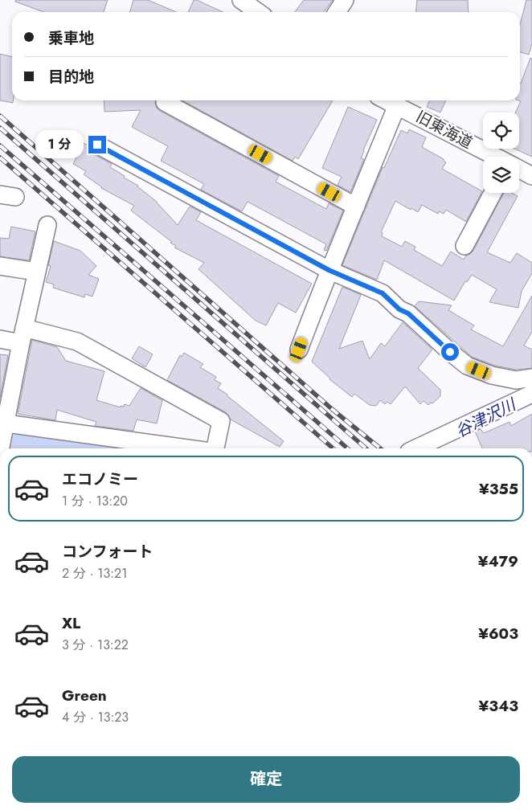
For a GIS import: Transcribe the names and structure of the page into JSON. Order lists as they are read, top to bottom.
{
  "streets": {
    "street": ["旧東海道"]
  },
  "water": ["谷津沢川"],
  "page": {
    "banner": ["乗車地", "目的地"],
    "bubble": "1 分",
    "list": [
      {
        "name": "エコノミー",
        "note": "1 分 · 13:20",
        "value": "¥355"
      },
      {
        "name": "コンフォート",
        "note": "2 分 · 13:21",
        "value": "¥479"
      },
      {
        "name": "XL",
        "note": "3 分 · 13:22",
        "value": "¥603"
      },
      {
        "name": "Green",
        "note": "4 分 · 13:23",
        "value": "¥343"
      }
    ],
    "buttons": "確定"
  }
}
